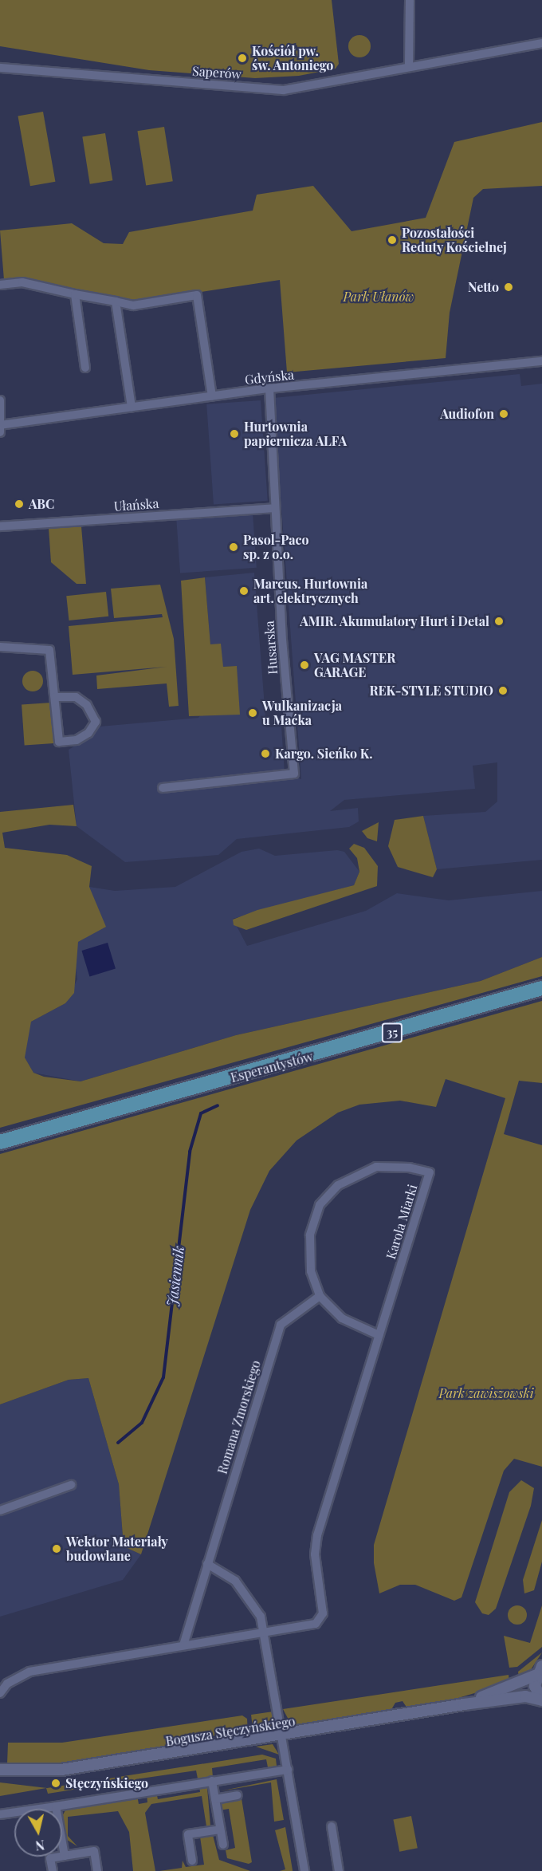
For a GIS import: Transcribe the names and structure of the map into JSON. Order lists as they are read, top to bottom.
{
  "streets": {
    "main road": ["35", "Esperantystów"],
    "street": [
      "Saperów",
      "Gdyńska",
      "Ułańska",
      "Husarska",
      "Karola Miarki",
      "Romana Zmorskiego",
      "Bogusza Stęczyńskiego"
    ]
  },
  "crossings": [
    ["Gdyńska", "Husarska"],
    ["Ułańska", "Husarska"],
    ["Karola Miarki", "Romana Zmorskiego"]
  ],
  "water": ["Jasiennik"],
  "parks": ["Park Ułanów", "Park zawiszowski"],
  "places": [
    "Kościół pw. św. Antoniego",
    "Pozostałości Reduty Kościelnej",
    "Netto",
    "Audiofon",
    "Hurtownia papiernicza ALFA",
    "ABC",
    "Pasol-Paco sp. z o.o.",
    "Marcus. Hurtownia art. elektrycznych",
    "AMIR. Akumulatory Hurt i Detal",
    "VAG MASTER GARAGE",
    "REK-STYLE STUDIO",
    "Wulkanizacja u Maćka",
    "Kargo. Sieńko K.",
    "Wektor Materiały budowlane",
    "Stęczyńskiego"
  ],
  "north": "bottom"
}
